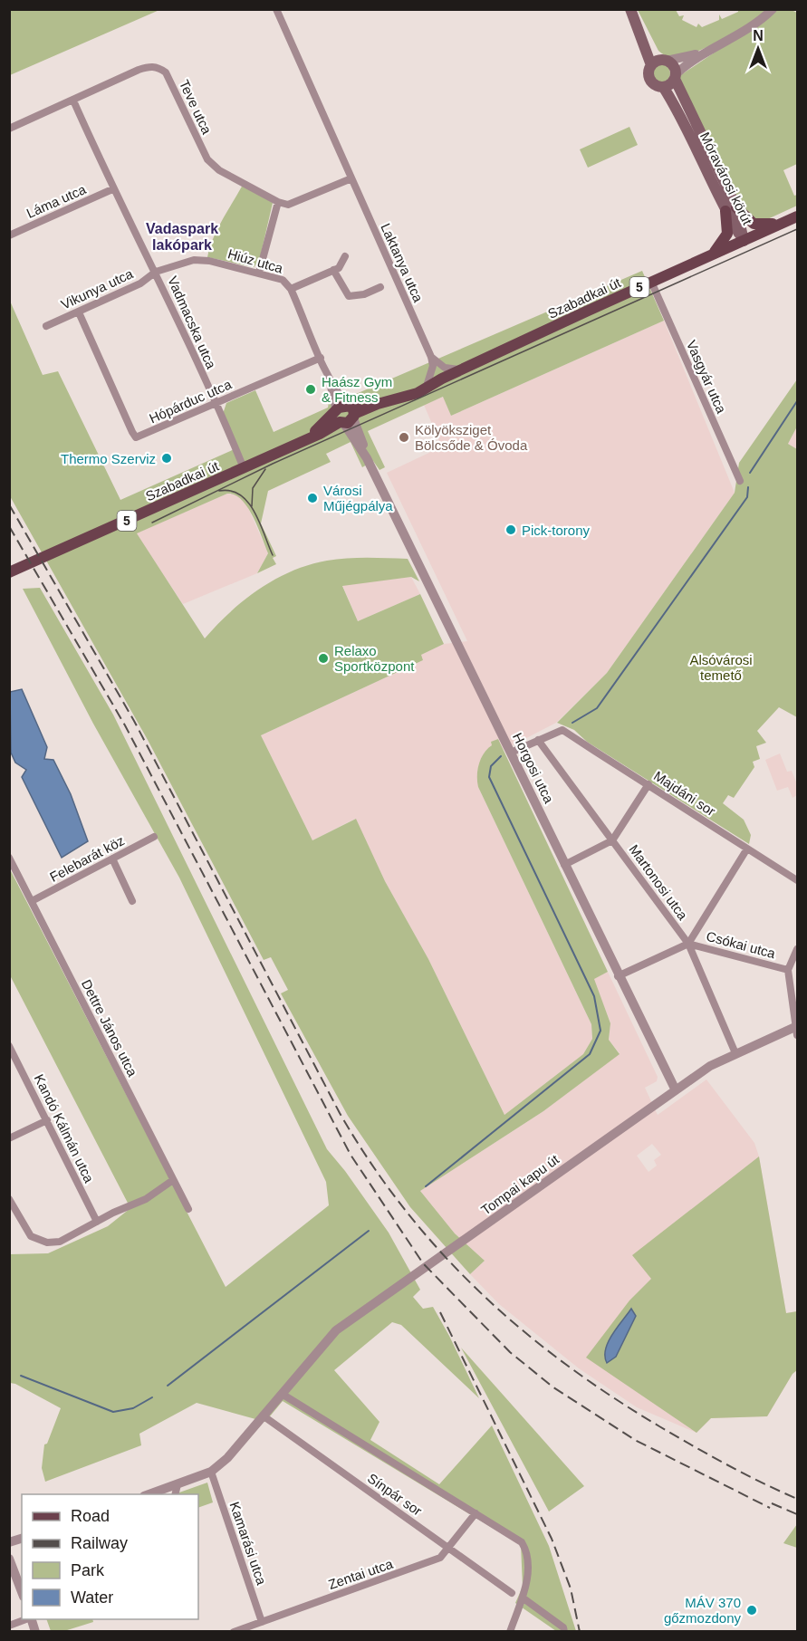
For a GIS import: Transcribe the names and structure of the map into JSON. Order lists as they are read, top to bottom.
{
  "streets": {
    "main road": ["Móravárosi körút", "5", "Szabadkai út"],
    "street": [
      "Teve utca",
      "Láma utca",
      "Hiúz utca",
      "Laktanya utca",
      "Vikunya utca",
      "Vadmacska utca",
      "Vasgyár utca",
      "Hópárduc utca",
      "Horgosi utca",
      "Majdáni sor",
      "Felebarát köz",
      "Martonosi utca",
      "Csókai utca",
      "Dettre János utca",
      "Kandó Kálmán utca",
      "Tompai kapu út",
      "Sínpár sor",
      "Kamarási utca",
      "Zentai utca"
    ]
  },
  "crossings": [
    ["Teve utca", "Vadmacska utca"],
    ["Móravárosi körút", "Szabadkai út"],
    ["Láma utca", "Vadmacska utca"],
    ["Hiúz utca", "Vikunya utca"],
    ["Hiúz utca", "Szabadkai út"],
    ["Hiúz utca", "Vadmacska utca"],
    ["Hiúz utca", "Hópárduc utca"],
    ["Hiúz utca", "Horgosi utca"],
    ["Vikunya utca", "Vadmacska utca"],
    ["Vikunya utca", "Hópárduc utca"],
    ["Szabadkai út", "Vadmacska utca"],
    ["Szabadkai út", "Vasgyár utca"],
    ["Szabadkai út", "Horgosi utca"],
    ["Vadmacska utca", "Hópárduc utca"],
    ["Horgosi utca", "Tompai kapu út"],
    ["Majdáni sor", "Martonosi utca"],
    ["Felebarát köz", "Dettre János utca"],
    ["Martonosi utca", "Csókai utca"],
    ["Martonosi utca", "Tompai kapu út"],
    ["Tompai kapu út", "Sínpár sor"],
    ["Tompai kapu út", "Kamarási utca"],
    ["Sínpár sor", "Zentai utca"],
    ["Kamarási utca", "Zentai utca"]
  ],
  "districts": ["Vadaspark lakópark"],
  "parks": ["Alsóvárosi temető"],
  "places": [
    "Haász Gym & Fitness",
    "Kölyöksziget Bölcsőde & Óvoda",
    "Thermo Szerviz",
    "Városi Műjégpálya",
    "Pick-torony",
    "Relaxo Sportközpont",
    "MÁV 370 gőzmozdony"
  ],
  "legend": [
    "Road",
    "Railway",
    "Park",
    "Water"
  ],
  "north": "top"
}
